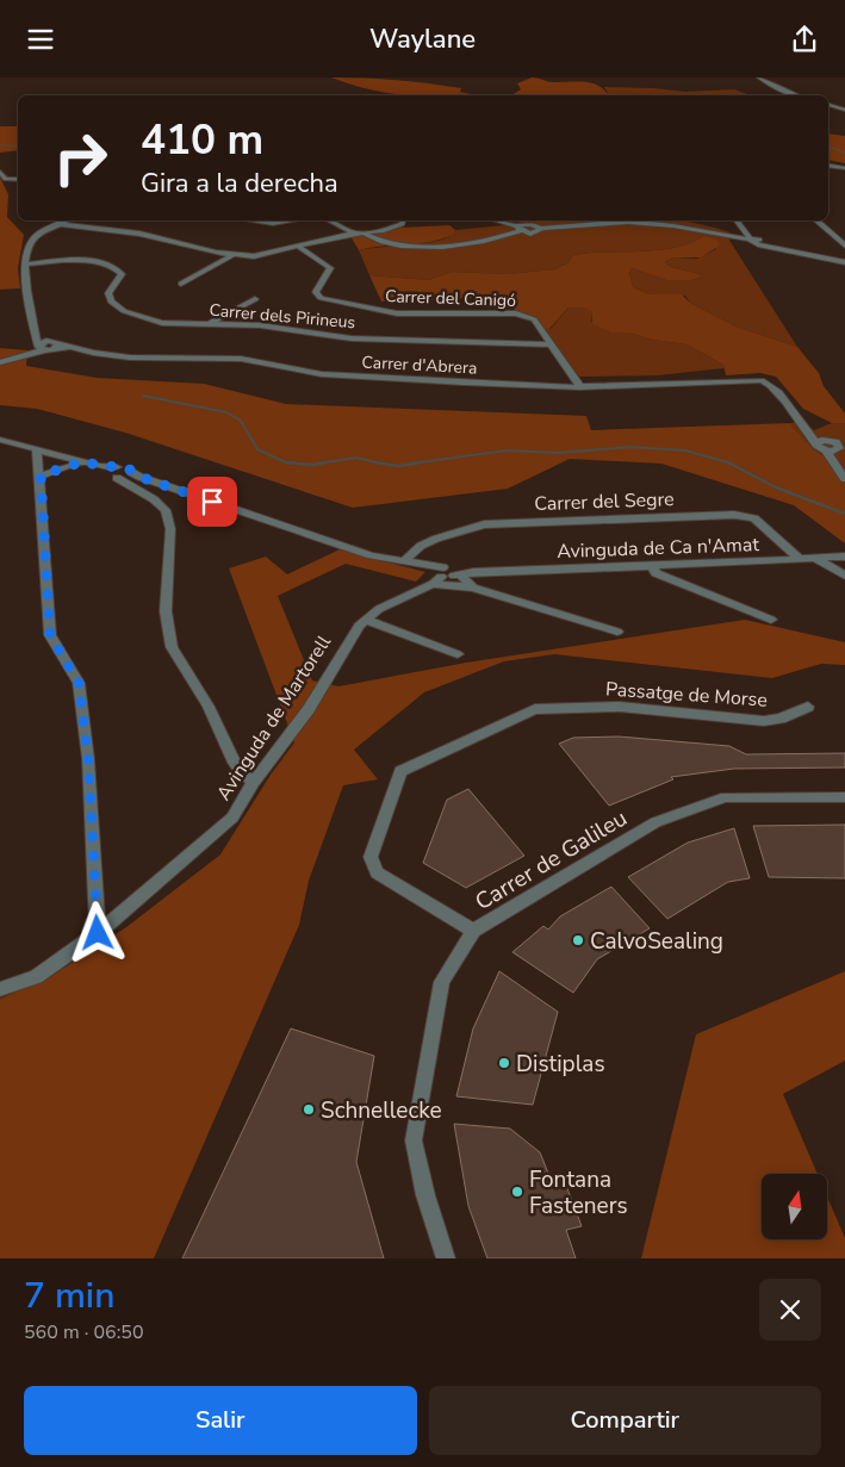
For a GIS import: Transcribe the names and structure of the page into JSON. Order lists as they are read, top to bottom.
{
  "streets": {
    "street": [
      "Carrer del Canigó",
      "Carrer dels Pirineus",
      "Carrer d'Abrera",
      "Carrer del Segre",
      "Avinguda de Ca n'Amat",
      "Passatge de Morse",
      "Avinguda de Martorell",
      "Carrer de Galileu"
    ]
  },
  "crossings": [
    ["Carrer del Canigó", "Carrer dels Pirineus"],
    ["Carrer del Canigó", "Carrer d'Abrera"],
    ["Carrer del Segre", "Avinguda de Ca n'Amat"],
    ["Avinguda de Ca n'Amat", "Avinguda de Martorell"],
    ["Passatge de Morse", "Carrer de Galileu"]
  ],
  "places": [
    "CalvoSealing",
    "Distiplas",
    "Schnellecke",
    "Fontana Fasteners"
  ],
  "north": "top",
  "page": {
    "header": "Waylane",
    "turn": ["410 m", "Gira a la derecha"],
    "heading": ["7 min", "560 m · 06:50"],
    "buttons": ["Salir", "Compartir"]
  }
}
